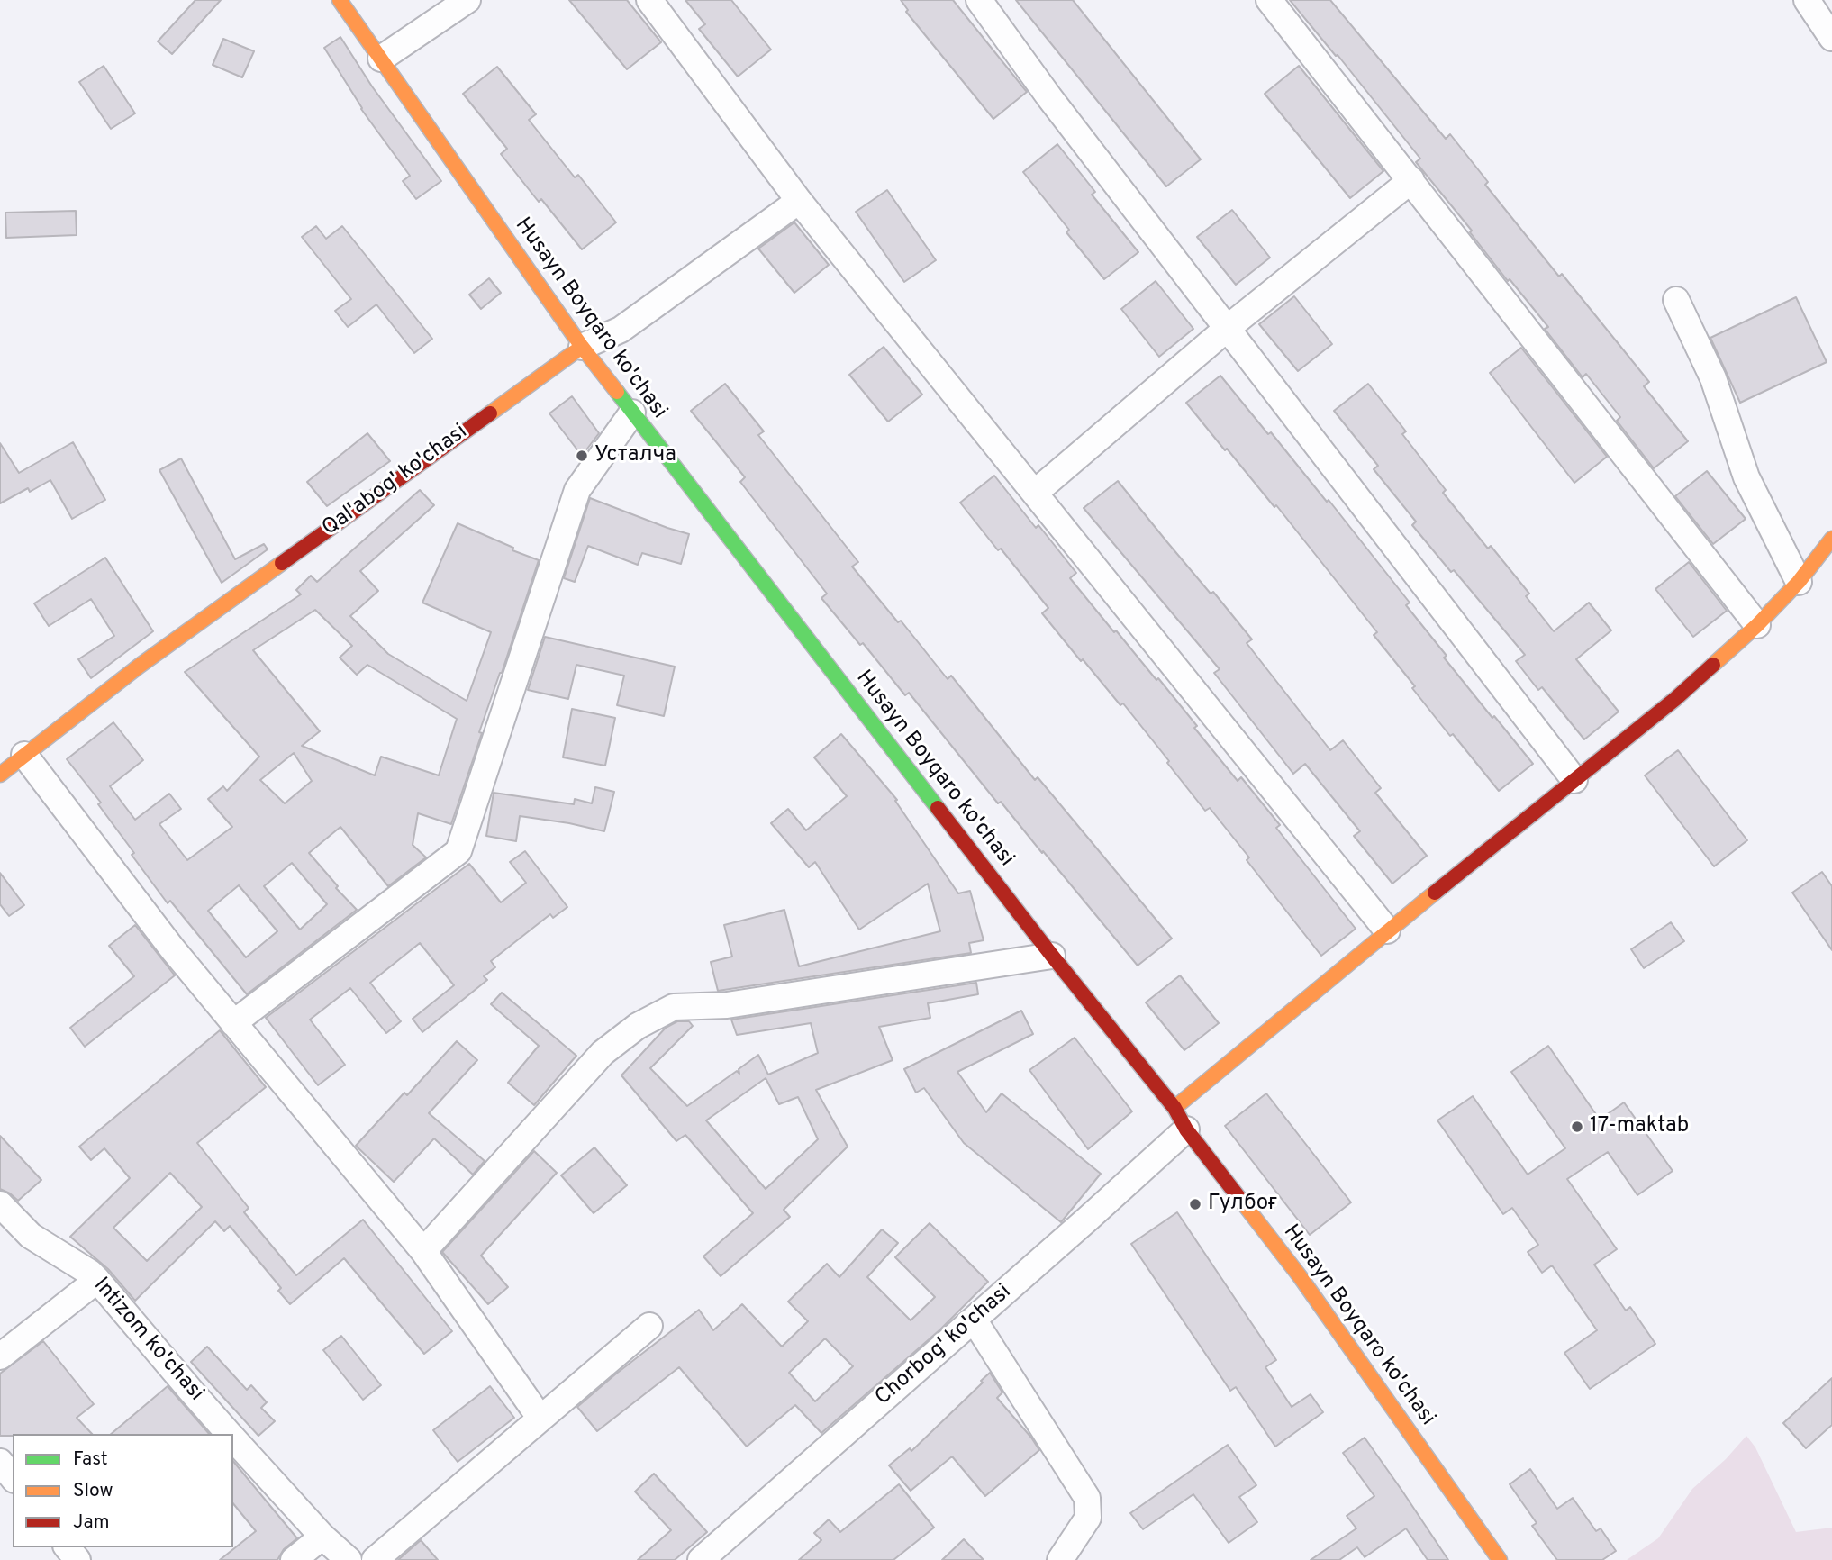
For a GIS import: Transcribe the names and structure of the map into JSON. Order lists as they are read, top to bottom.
{
  "streets": {
    "main road": ["Husayn Boyqaro ko'chasi", "Qal'abog' ko'chasi"],
    "street": ["Intizom ko'chasi", "Сhorbog' ko'chasi"]
  },
  "crossings": [
    ["Husayn Boyqaro ko'chasi", "Qal'abog' ko'chasi"],
    ["Husayn Boyqaro ko'chasi", "Сhorbog' ko'chasi"]
  ],
  "places": ["Усталча", "17-maktab", "Гулбоғ"],
  "legend": ["Fast", "Slow", "Jam"]
}
